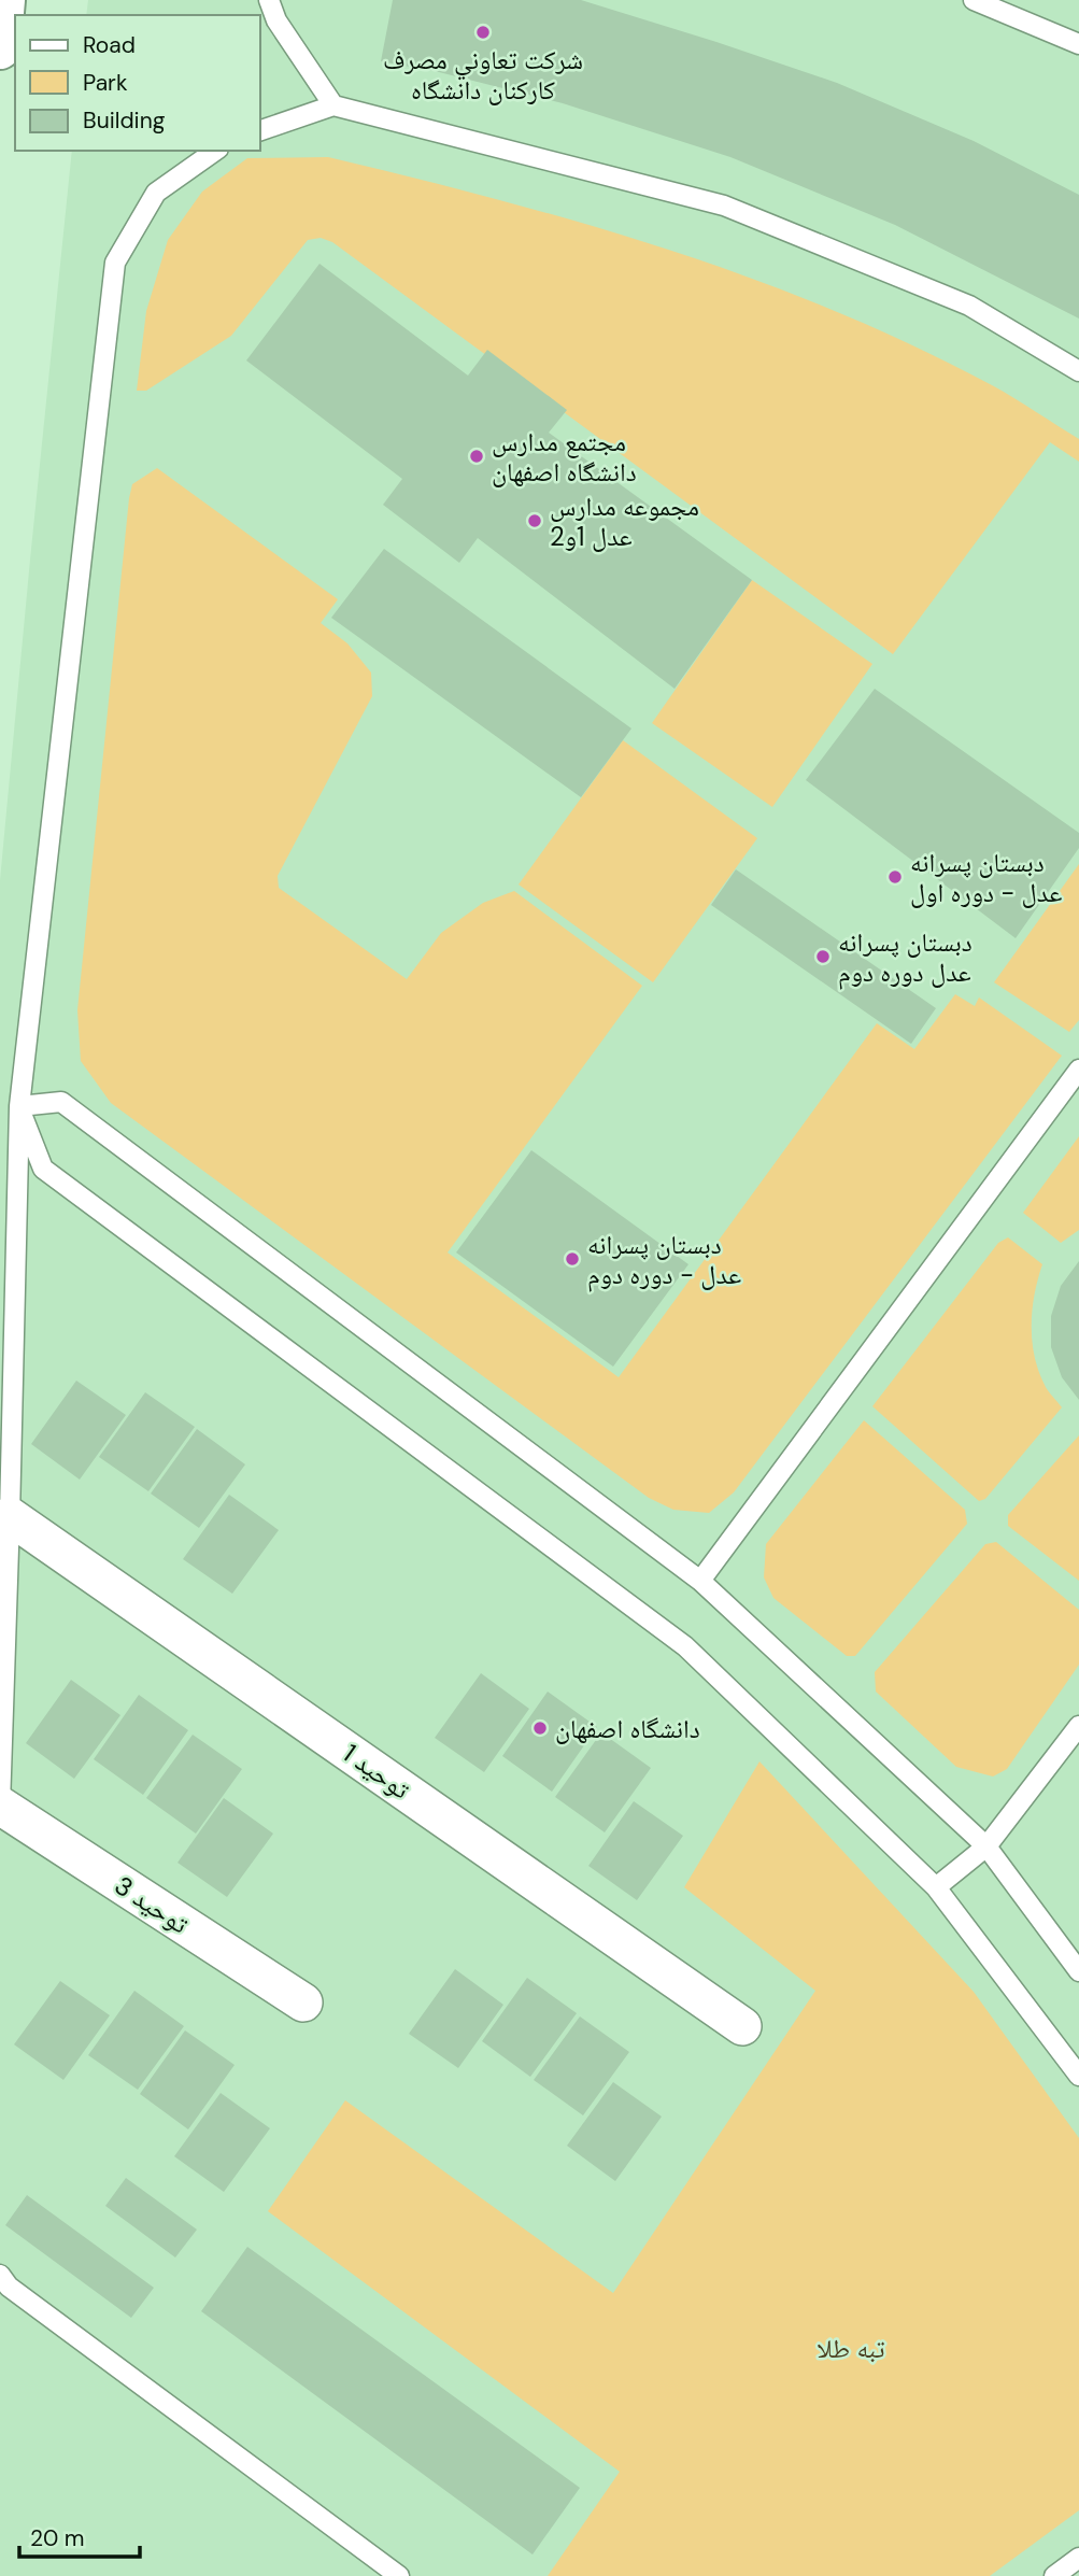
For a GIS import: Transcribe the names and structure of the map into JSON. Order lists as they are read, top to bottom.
{
  "streets": {
    "street": ["توحید 1", "توحید 3"]
  },
  "parks": ["تبه طلا"],
  "places": [
    "شرکت تعاوني مصرف کارکنان دانشگاه",
    "مجتمع مدارس دانشگاه اصفهان",
    "مجموعه مدارس عدل 1و2",
    "دبستان پسرانه عدل - دوره اول",
    "دبستان پسرانه عدل دوره دوم",
    "دبستان پسرانه عدل - دوره دوم",
    "دانشگاه اصفهان"
  ],
  "legend": ["Road", "Park", "Building"],
  "scale_bar": "20 m"
}
